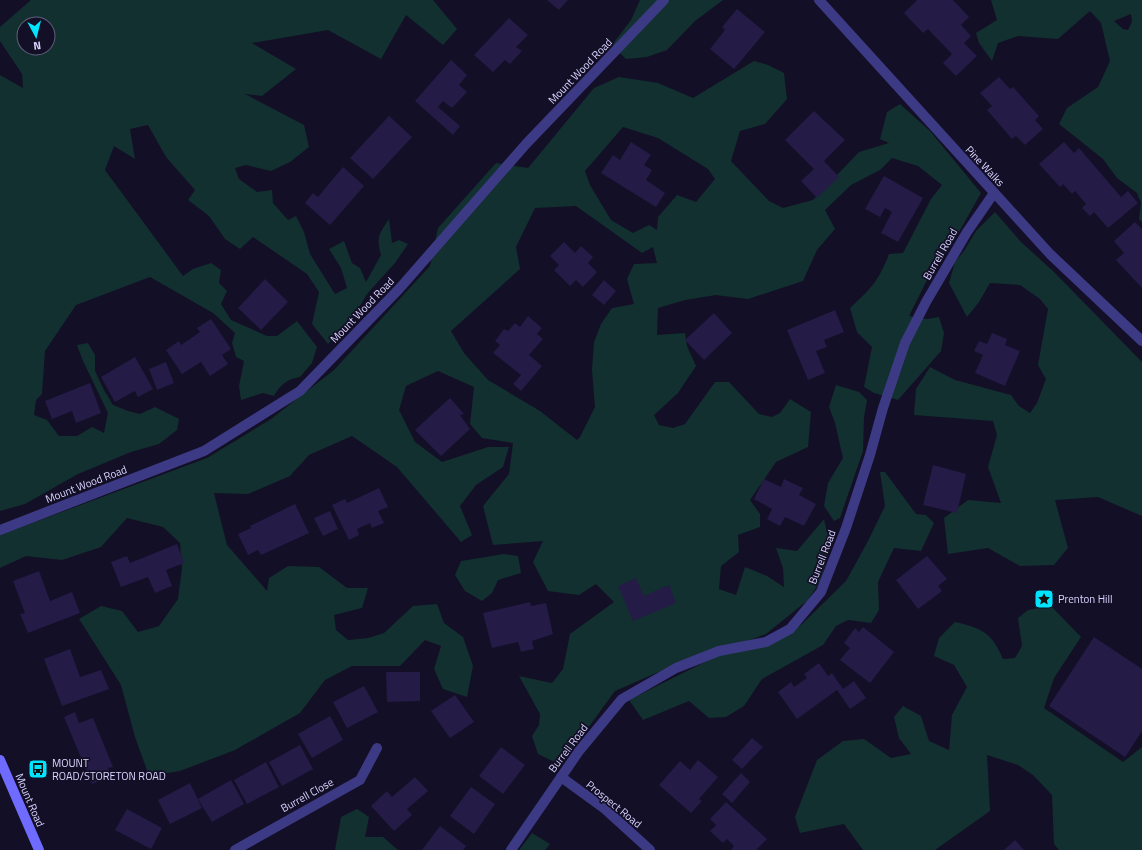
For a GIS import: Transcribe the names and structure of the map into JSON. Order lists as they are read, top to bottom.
{
  "streets": {
    "main road": ["Mount Road"],
    "street": [
      "Mount Wood Road",
      "Pine Walks",
      "Burrell Road",
      "Burrell Close",
      "Prospect Road"
    ]
  },
  "crossings": [
    ["Pine Walks", "Burrell Road"],
    ["Burrell Road", "Prospect Road"]
  ],
  "places": {
    "place": ["Prenton Hill"],
    "bus stop": ["MOUNT ROAD/STORETON ROAD"]
  },
  "north": "bottom"
}
